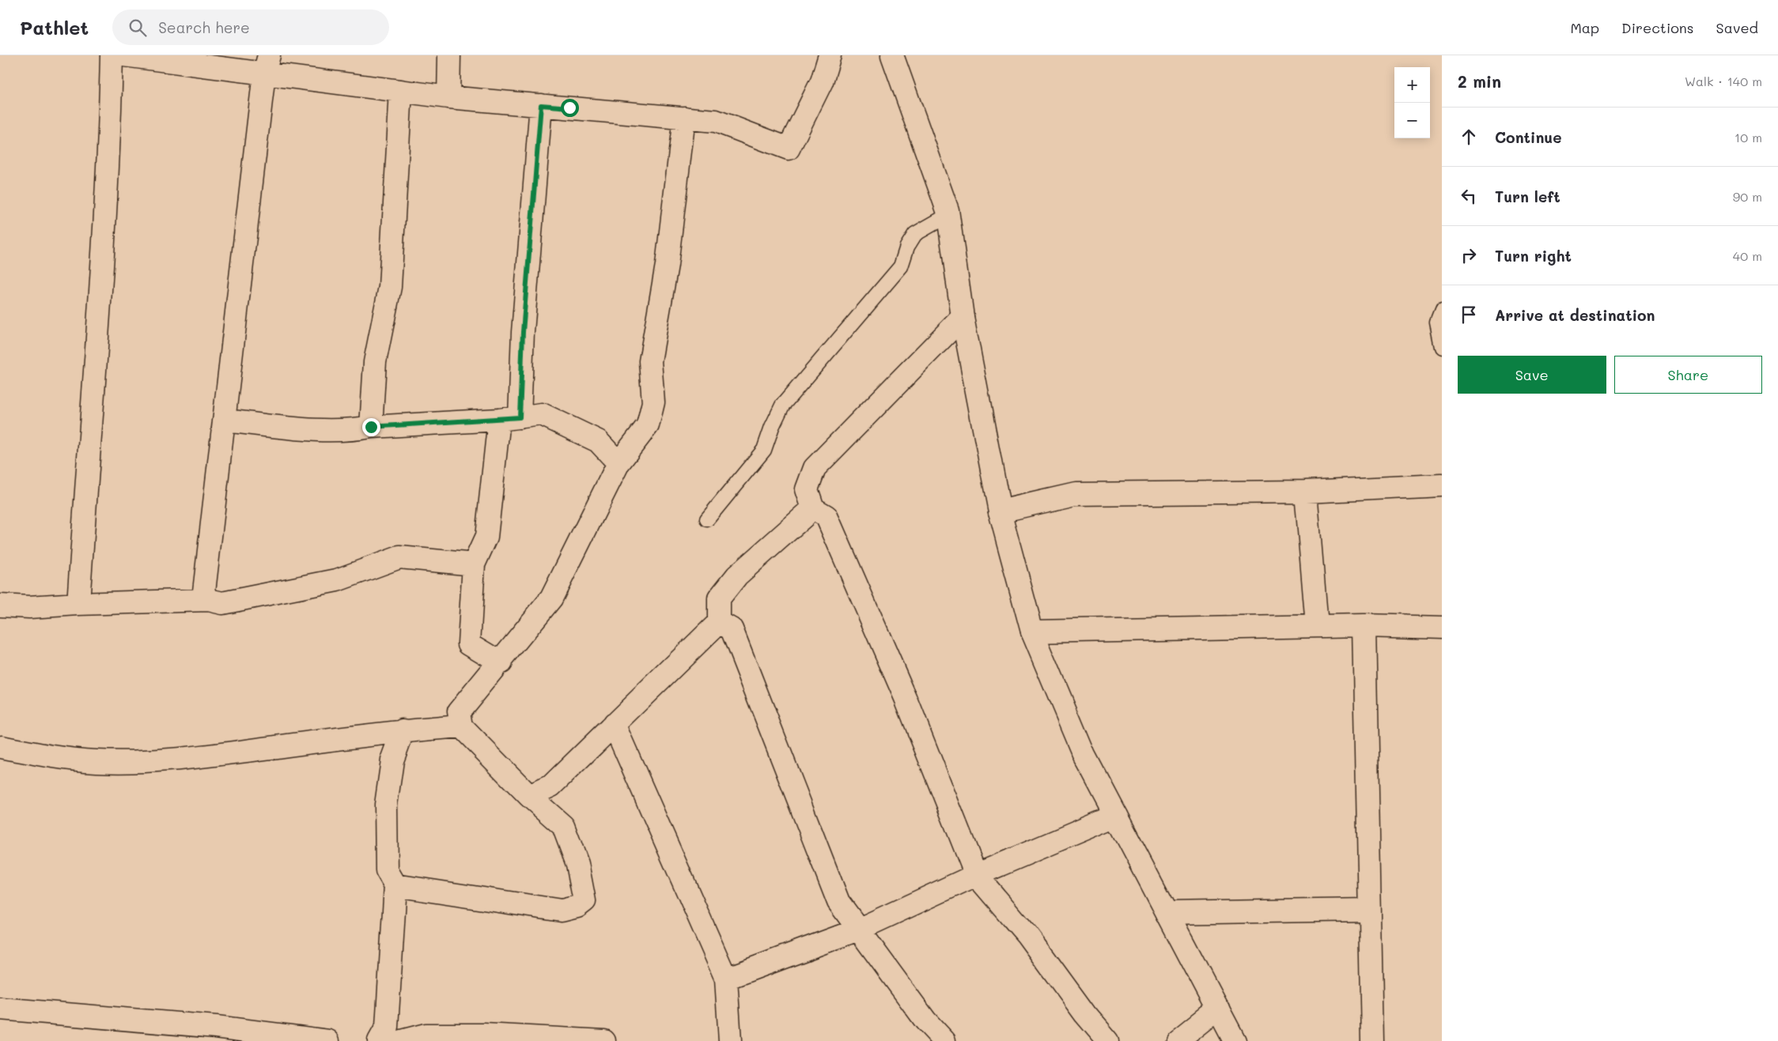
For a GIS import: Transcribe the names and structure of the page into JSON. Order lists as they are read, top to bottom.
{
  "page": {
    "header": "Pathlet",
    "search": "Search here",
    "nav": ["Map", "Directions", "Saved"],
    "heading": ["2 min", "Walk · 140 m"],
    "map_buttons": ["+", "−"],
    "list": [
      ["Continue", "10 m"],
      ["Turn left", "90 m"],
      ["Turn right", "40 m"],
      "Arrive at destination"
    ],
    "buttons": ["Save", "Share"]
  }
}
